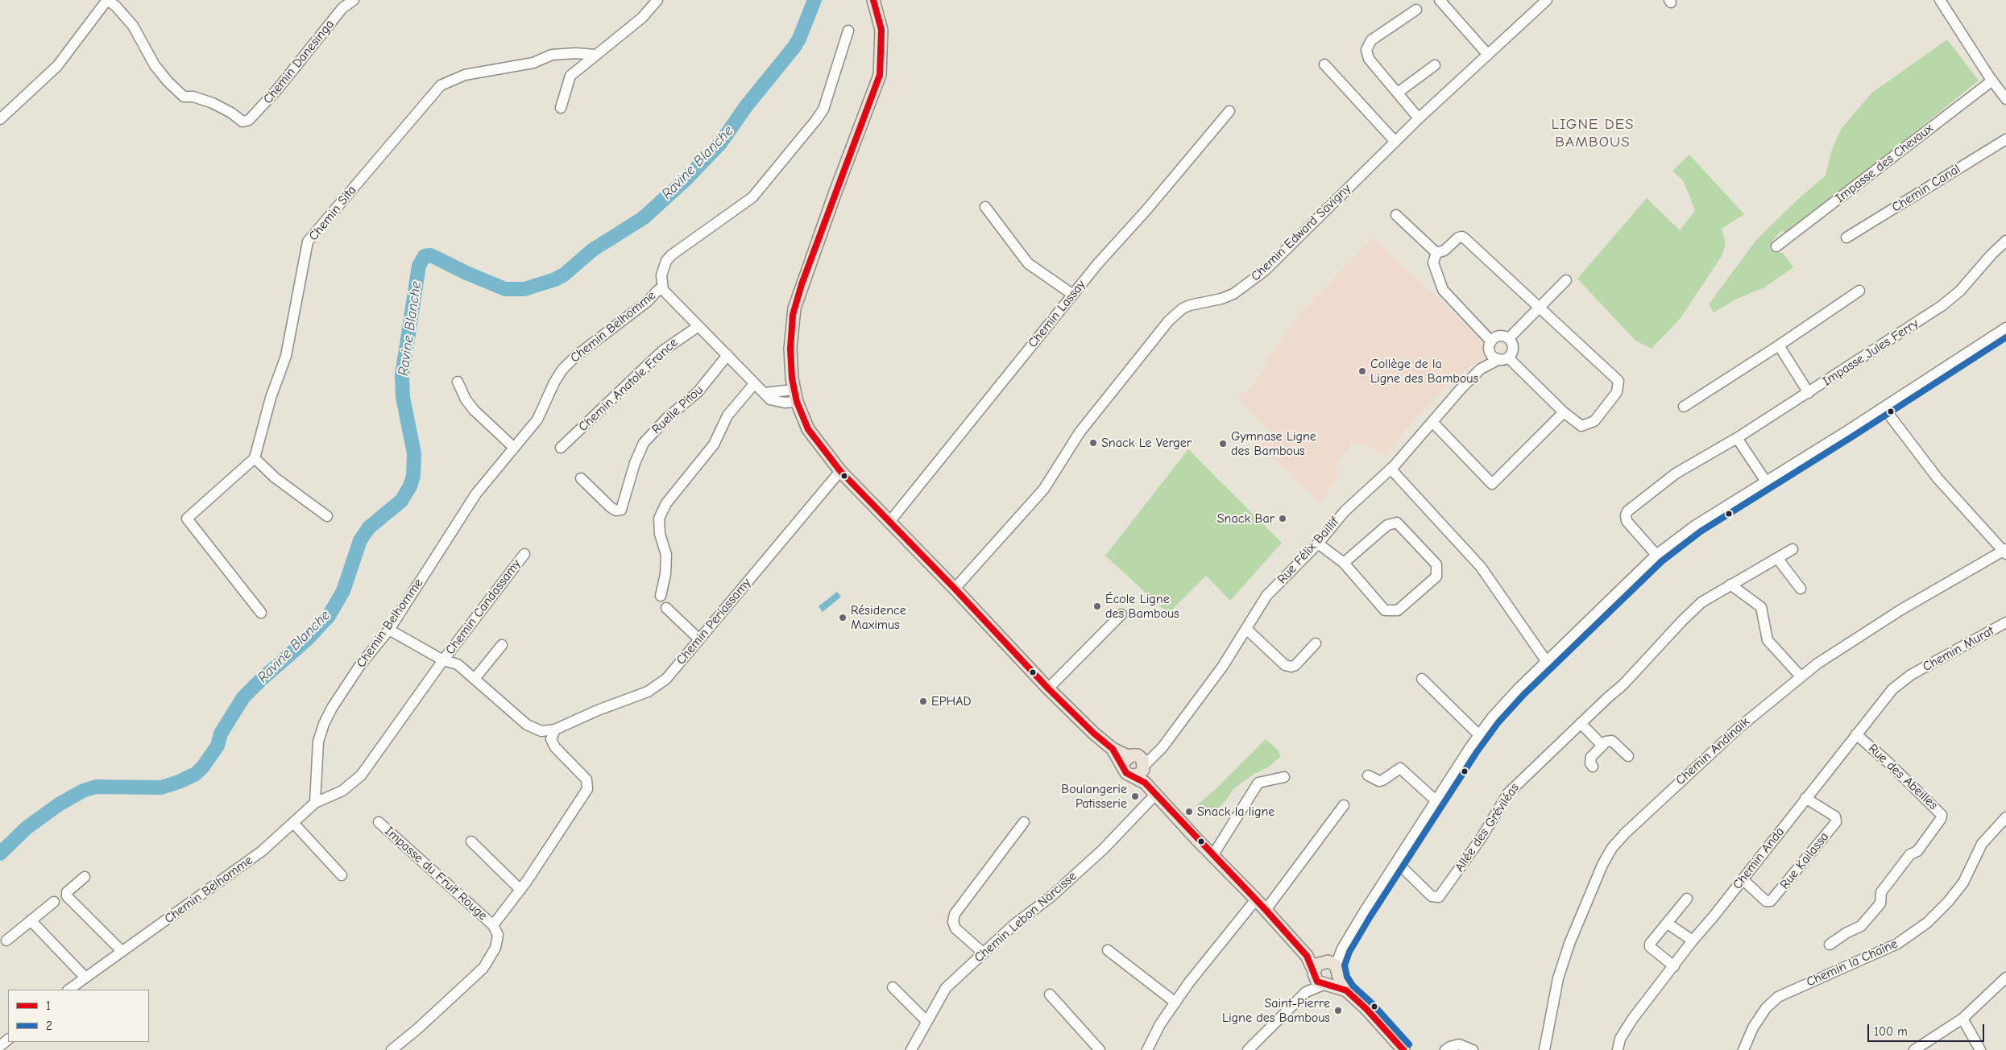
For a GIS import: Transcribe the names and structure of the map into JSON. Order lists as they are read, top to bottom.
{
  "streets": {
    "street": [
      "Chemin Danesinga",
      "Impasse des Chevaux",
      "Chemin Canal",
      "Chemin Sita",
      "Chemin Edward Savigny",
      "Chemin Lassay",
      "Chemin Belhomme",
      "Impasse Jules Ferry",
      "Chemin Anatole France",
      "Ruelle Pitou",
      "Rue Félix Baillif",
      "Chemin Candassamy",
      "Chemin Periassamy",
      "Chemin Murat",
      "Chemin Andinaik",
      "Rue des Abeilles",
      "Allée des Gréviléas",
      "Chemin Anda",
      "Rue Kailassa",
      "Impasse du Fruit Rouge",
      "Chemin Lebon Narcisse",
      "Chemin la Chaîne"
    ]
  },
  "crossings": [
    ["Chemin Belhomme", "Chemin Candassamy"],
    ["Chemin Belhomme", "Chemin Periassamy"],
    ["Chemin Candassamy", "Chemin Periassamy"],
    ["Chemin Murat", "Chemin Anda"],
    ["Rue des Abeilles", "Chemin Anda"],
    ["Chemin Anda", "Rue Kailassa"]
  ],
  "districts": ["LIGNE DES BAMBOUS"],
  "water": ["Ravine Blanche"],
  "places": [
    "Collège de la Ligne des Bambous",
    "Snack Le Verger",
    "Gymnase Ligne des Bambous",
    "Snack Bar",
    "École Ligne des Bambous",
    "Résidence Maximus",
    "EPHAD",
    "Boulangerie Patisserie",
    "Snack la ligne",
    "Saint-Pierre Ligne des Bambous"
  ],
  "lines": ["transit line 1", "transit line 2"],
  "legend": ["1", "2"],
  "scale_bar": "100 m"
}
